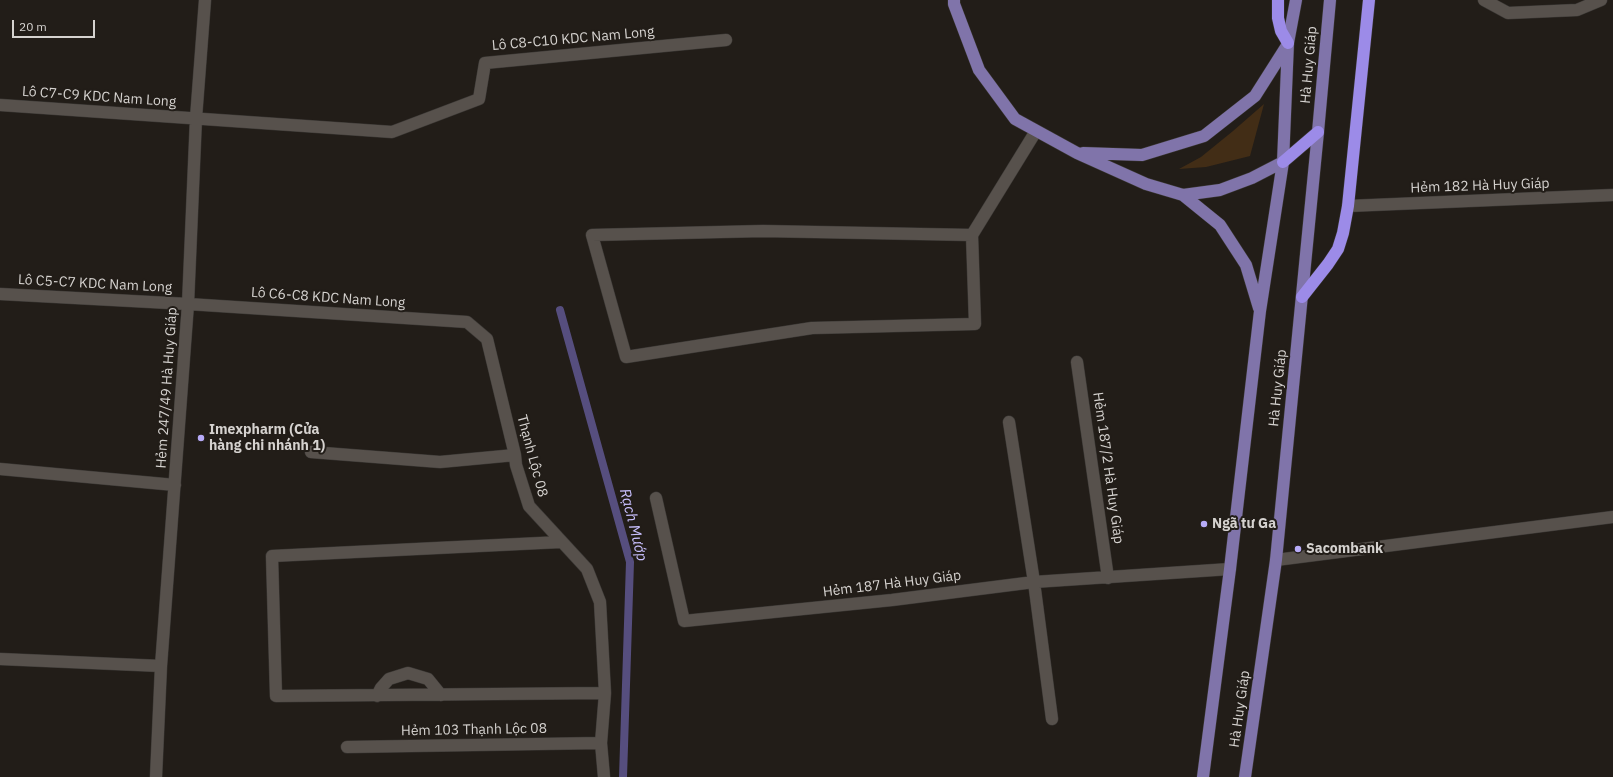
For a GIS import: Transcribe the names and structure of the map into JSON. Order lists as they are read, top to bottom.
{
  "streets": {
    "main road": ["Hà Huy Giáp"],
    "street": [
      "Lô C8-C10 KDC Nam Long",
      "Lô C7-C9 KDC Nam Long",
      "Hẻm 182 Hà Huy Giáp",
      "Lô C5-C7 KDC Nam Long",
      "Lô C6-C8 KDC Nam Long",
      "Hẻm 247/49 Hà Huy Giáp",
      "Thạnh Lộc 08",
      "Hẻm 187/2 Hà Huy Giáp",
      "Hẻm 187 Hà Huy Giáp",
      "Hẻm 103 Thạnh Lộc 08"
    ]
  },
  "crossings": [
    ["Lô C8-C10 KDC Nam Long", "Lô C7-C9 KDC Nam Long"],
    ["Lô C8-C10 KDC Nam Long", "Hẻm 247/49 Hà Huy Giáp"],
    ["Hà Huy Giáp", "Hẻm 187 Hà Huy Giáp"],
    ["Lô C7-C9 KDC Nam Long", "Hẻm 247/49 Hà Huy Giáp"],
    ["Lô C5-C7 KDC Nam Long", "Lô C6-C8 KDC Nam Long"],
    ["Lô C5-C7 KDC Nam Long", "Hẻm 247/49 Hà Huy Giáp"],
    ["Lô C6-C8 KDC Nam Long", "Hẻm 247/49 Hà Huy Giáp"],
    ["Lô C6-C8 KDC Nam Long", "Thạnh Lộc 08"],
    ["Thạnh Lộc 08", "Hẻm 103 Thạnh Lộc 08"],
    ["Hẻm 187/2 Hà Huy Giáp", "Hẻm 187 Hà Huy Giáp"]
  ],
  "water": ["Rạch Mướp"],
  "places": ["Imexpharm (Cửa hàng chi nhánh 1)", "Ngã tư Ga", "Sacombank"],
  "scale_bar": "20 m"
}
